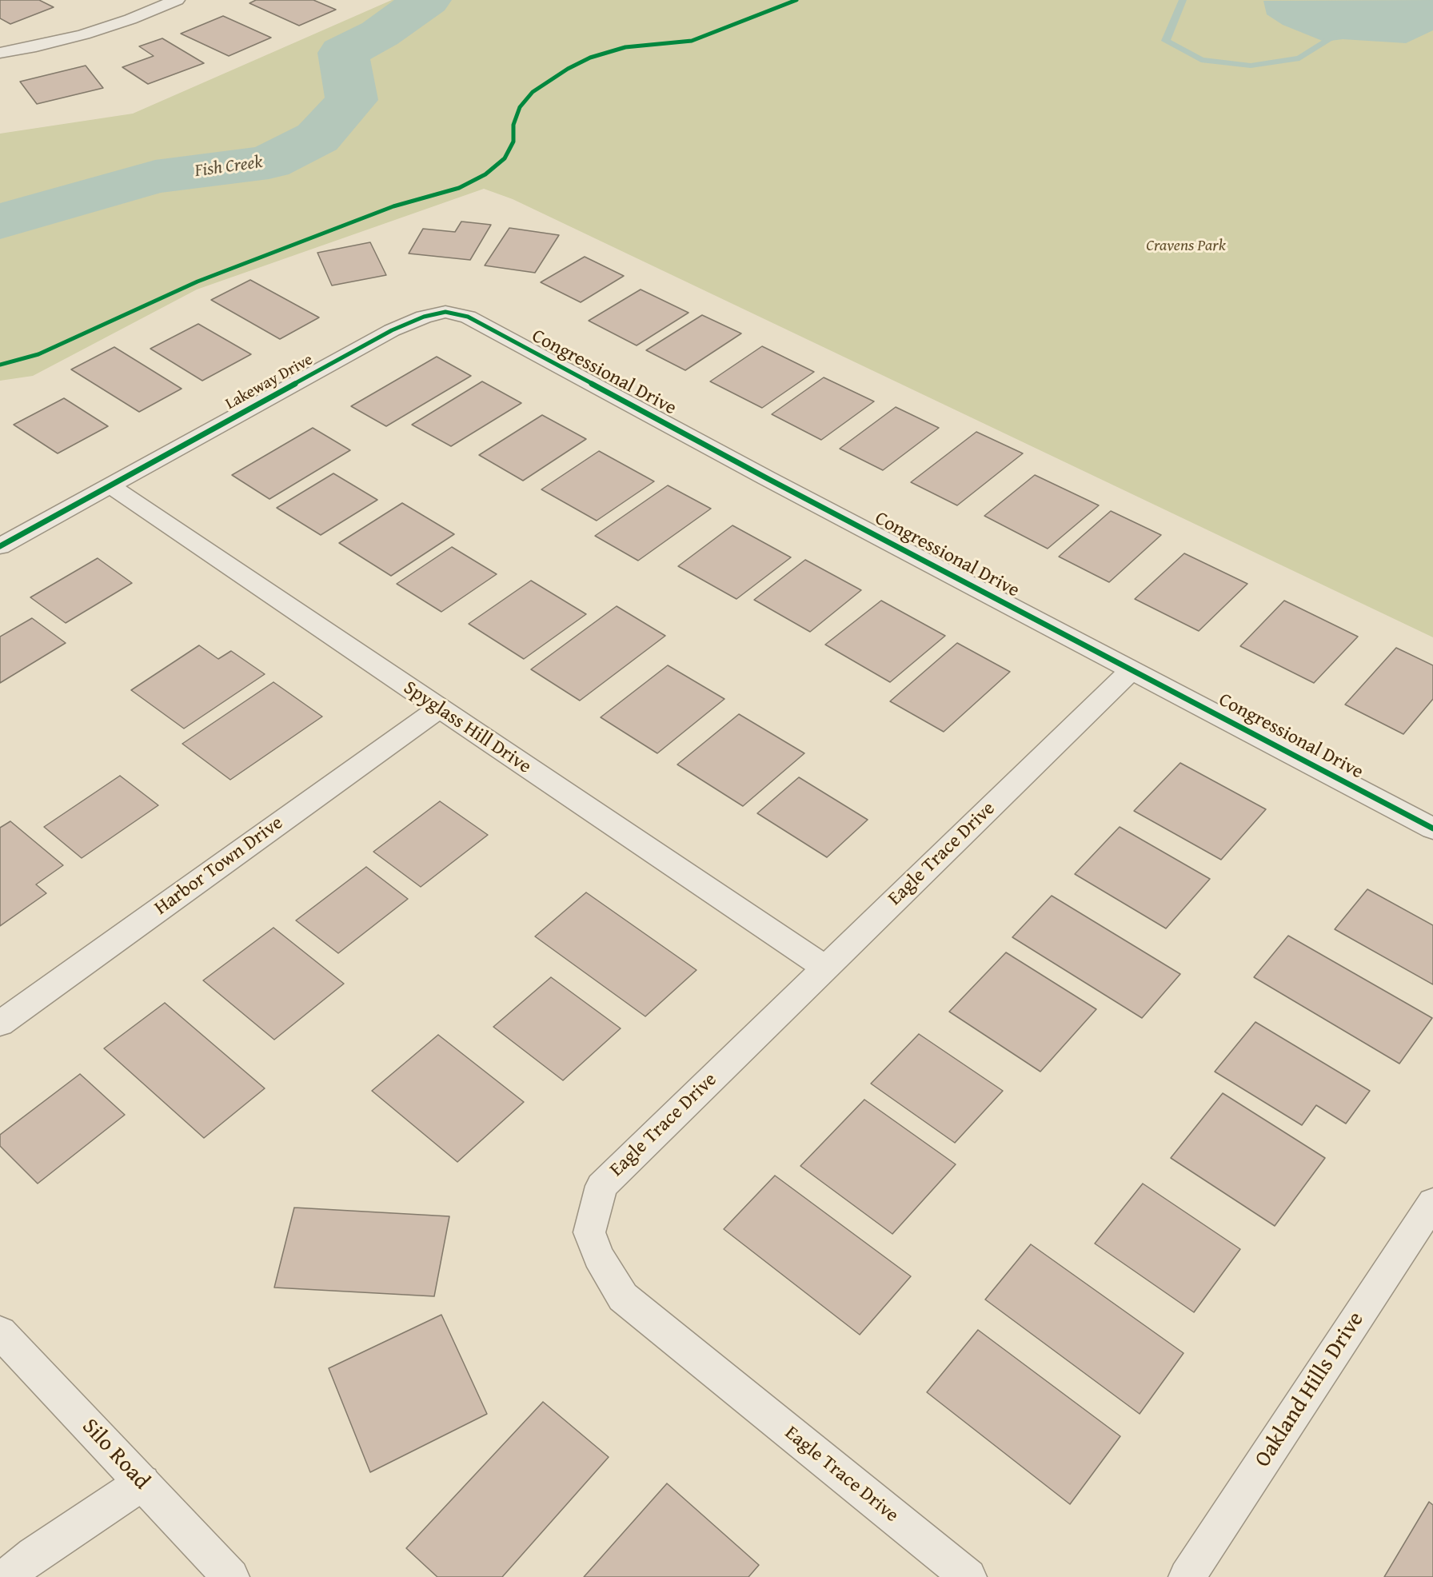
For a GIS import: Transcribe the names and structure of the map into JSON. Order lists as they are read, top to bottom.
{
  "streets": {
    "street": [
      "Congressional Drive",
      "Lakeway Drive",
      "Spyglass Hill Drive",
      "Eagle Trace Drive",
      "Harbor Town Drive",
      "Oakland Hills Drive",
      "Silo Road"
    ]
  },
  "crossings": [
    ["Congressional Drive", "Lakeway Drive"],
    ["Congressional Drive", "Eagle Trace Drive"],
    ["Lakeway Drive", "Spyglass Hill Drive"],
    ["Spyglass Hill Drive", "Eagle Trace Drive"],
    ["Spyglass Hill Drive", "Harbor Town Drive"]
  ],
  "water": ["Fish Creek"],
  "parks": ["Cravens Park"]
}
